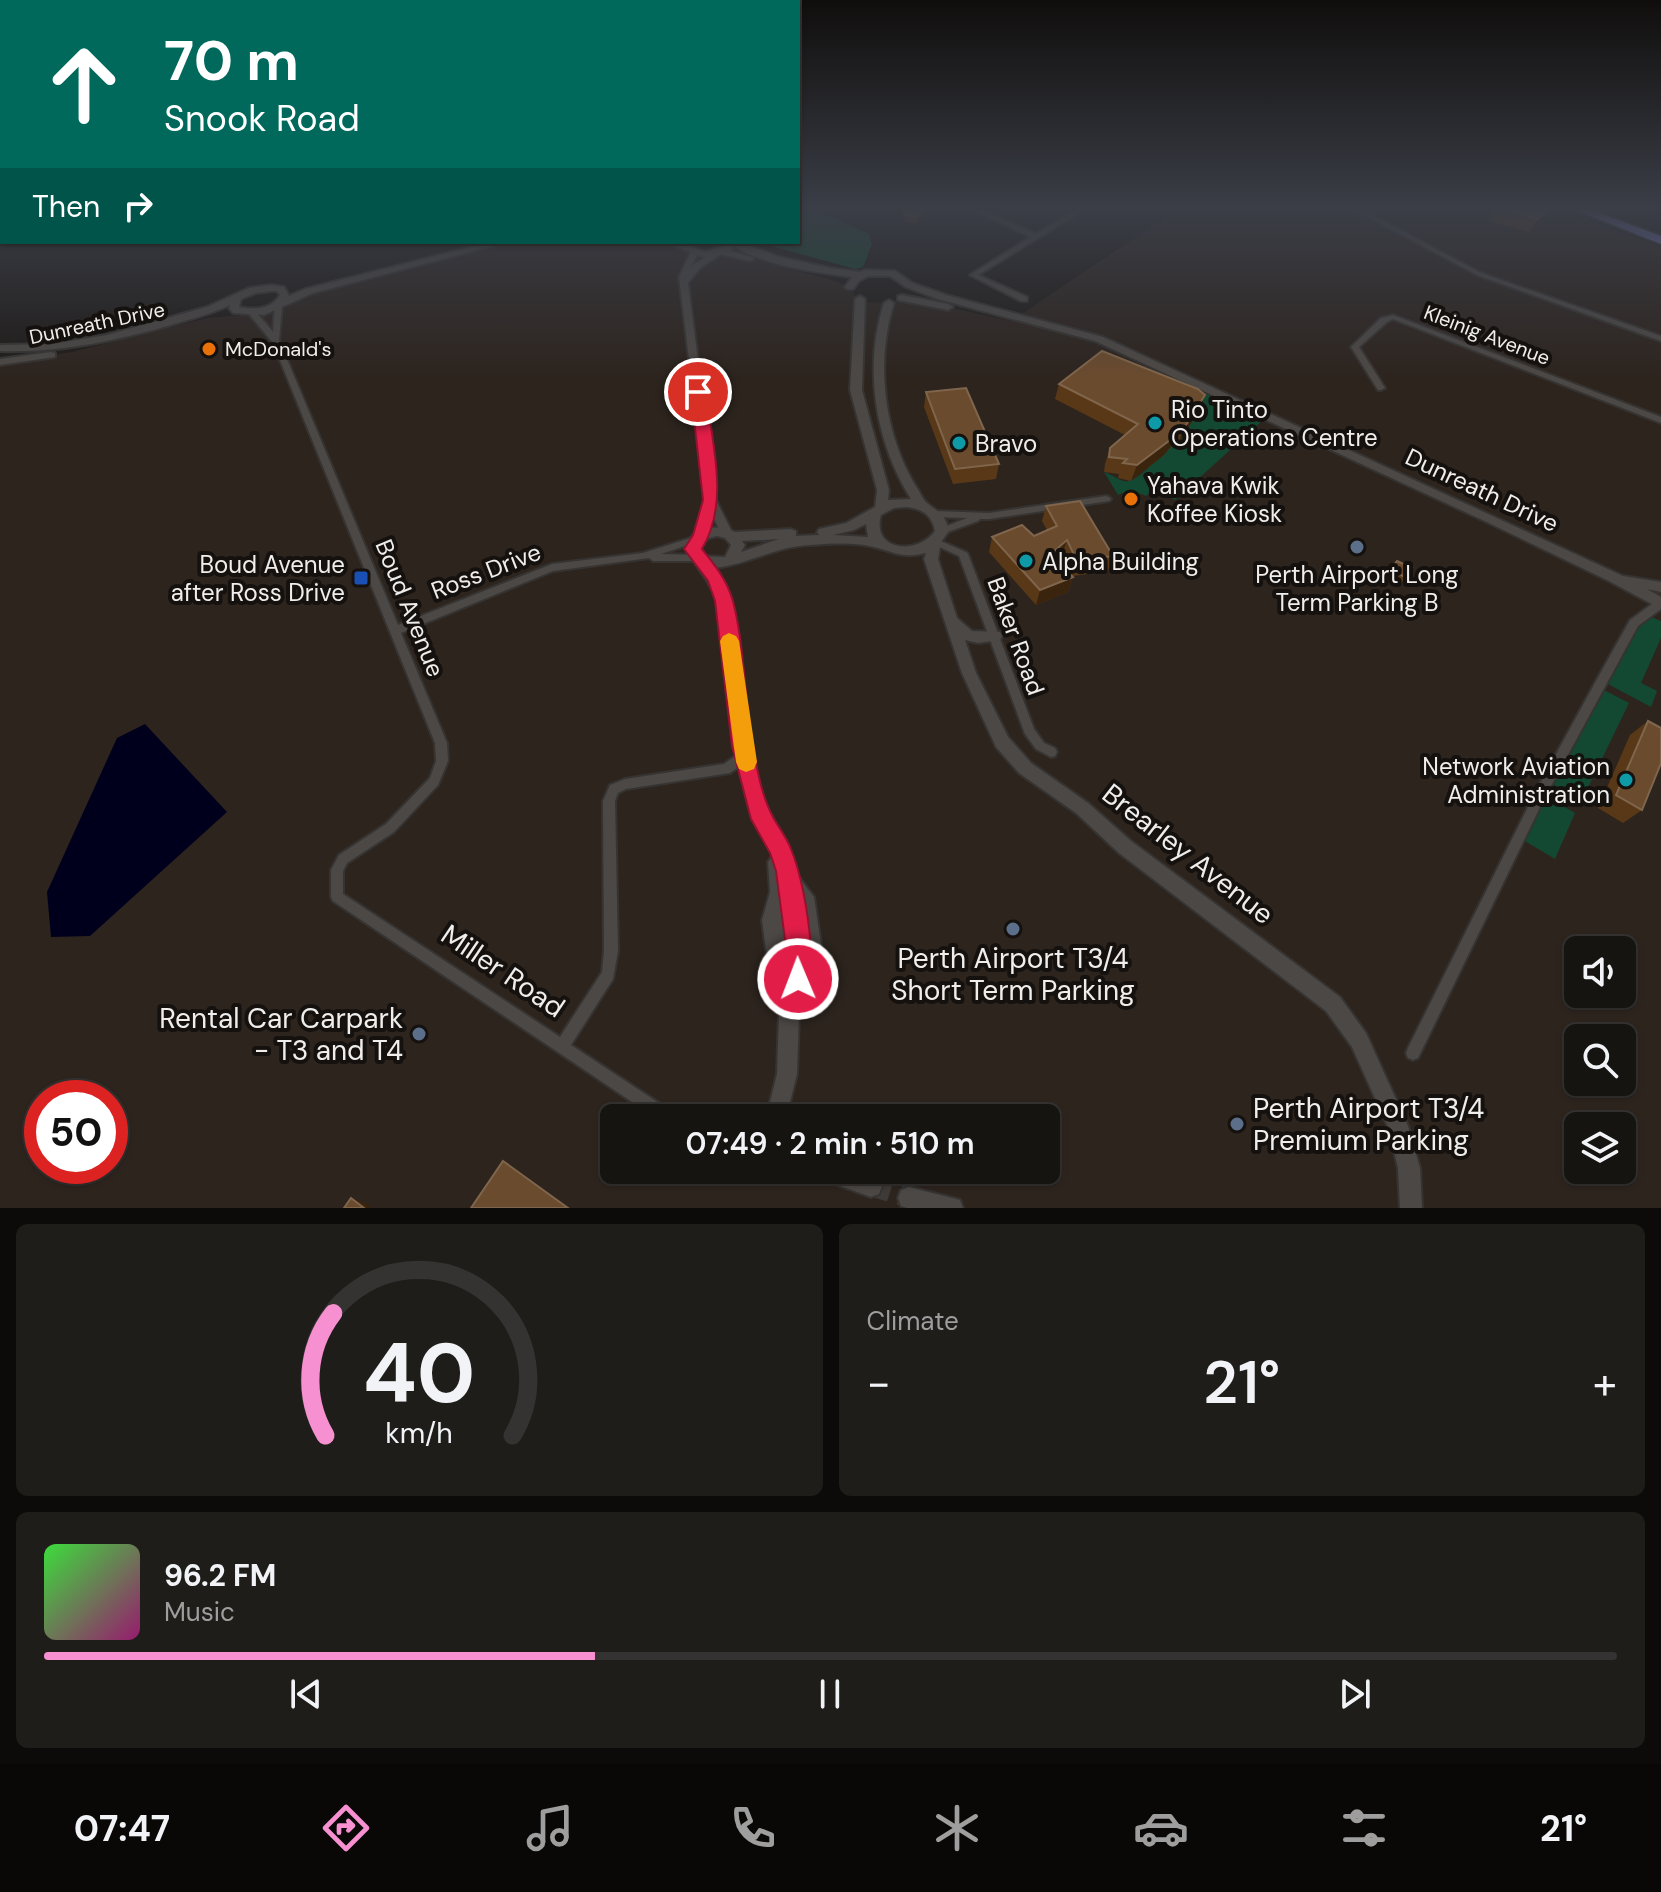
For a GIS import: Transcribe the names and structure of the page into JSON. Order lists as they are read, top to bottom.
{
  "streets": {
    "main road": ["Dunreath Drive", "Brearley Avenue"],
    "street": [
      "Kleinig Avenue",
      "Ross Drive",
      "Boud Avenue",
      "Baker Road",
      "Miller Road"
    ]
  },
  "crossings": [
    ["Dunreath Drive", "Boud Avenue"],
    ["Ross Drive", "Boud Avenue"],
    ["Boud Avenue", "Miller Road"],
    ["Baker Road", "Brearley Avenue"]
  ],
  "places": {
    "other": [
      "McDonald's",
      "Rio Tinto Operations Centre",
      "Bravo",
      "Yahava Kwik Koffee Kiosk",
      "Perth Airport Long Term Parking B",
      "Alpha Building",
      "Network Aviation Administration",
      "Perth Airport T3/4 Short Term Parking",
      "Rental Car Carpark - T3 and T4",
      "Perth Airport T3/4 Premium Parking"
    ],
    "transit": ["Boud Avenue after Ross Drive"]
  },
  "page": {
    "turn": ["70 m", "Snook Road"],
    "then": "Then",
    "limit": "50",
    "trip": "07:49 · 2 min · 510 m",
    "tile": "Climate",
    "heat": ["−", "21°", "+"],
    "song": ["96.2 FM", "Music"],
    "tabs": ["07:47", "21°"],
    "gauge": ["40", "km/h"]
  }
}
